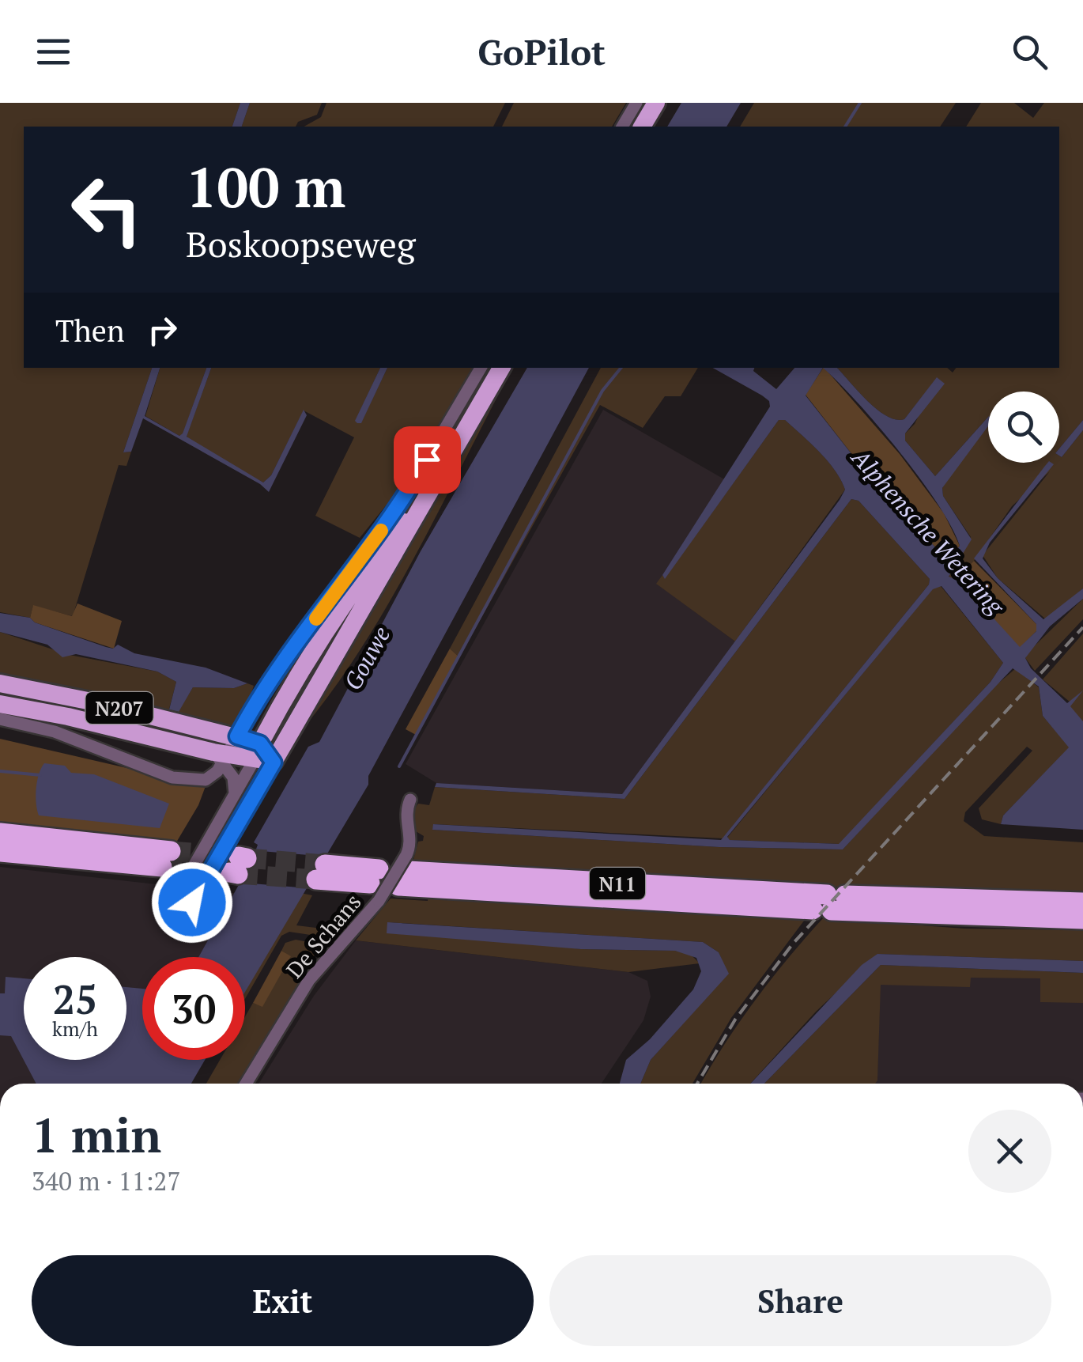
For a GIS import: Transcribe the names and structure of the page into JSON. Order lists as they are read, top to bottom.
{
  "streets": {
    "highway": ["N11"],
    "main road": ["N207"],
    "street": ["De Schans"]
  },
  "crossings": [
    ["N11", "De Schans"]
  ],
  "water": ["Alphensche Wetering", "Gouwe"],
  "page": {
    "header": "GoPilot",
    "turn": ["100 m", "Boskoopseweg"],
    "then": "Then",
    "speed": "25 km/h",
    "limit": "30",
    "heading": ["1 min", "340 m · 11:27"],
    "buttons": ["Exit", "Share"]
  }
}
